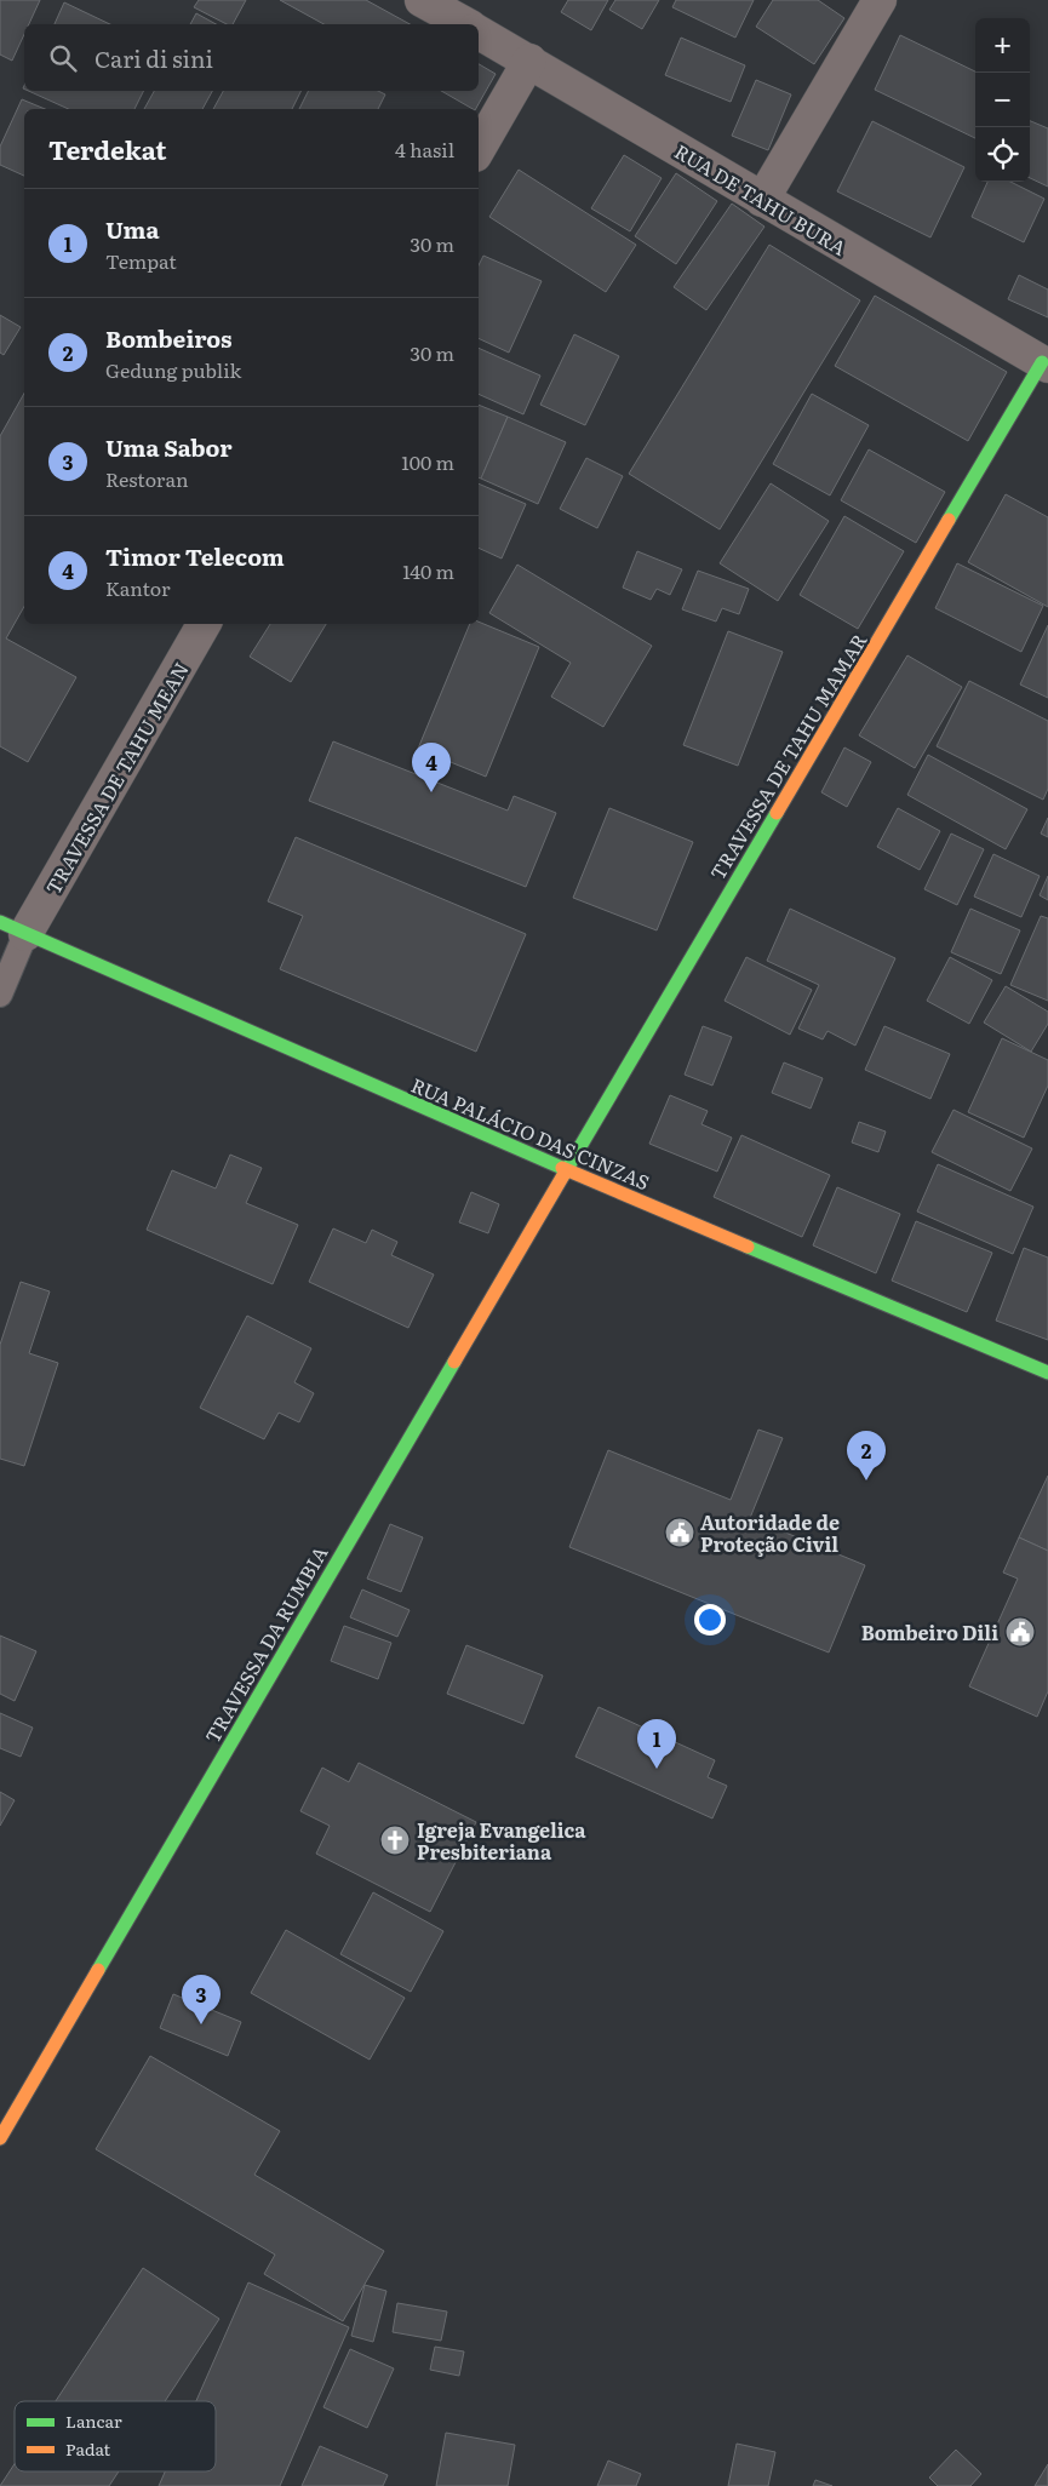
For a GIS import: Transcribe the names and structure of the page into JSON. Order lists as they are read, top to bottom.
{
  "streets": {
    "street": [
      "RUA DE TAHU BURA",
      "TRAVESSA DE TAHU MAMAR",
      "TRAVESSA DE TAHU MEAN",
      "RUA PALÁCIO DAS CINZAS",
      "TRAVESSA DA RUMBIA"
    ]
  },
  "crossings": [
    ["RUA DE TAHU BURA", "TRAVESSA DE TAHU MAMAR"],
    ["TRAVESSA DE TAHU MAMAR", "RUA PALÁCIO DAS CINZAS"],
    ["TRAVESSA DE TAHU MAMAR", "TRAVESSA DA RUMBIA"],
    ["TRAVESSA DE TAHU MEAN", "RUA PALÁCIO DAS CINZAS"],
    ["RUA PALÁCIO DAS CINZAS", "TRAVESSA DA RUMBIA"]
  ],
  "places": {
    "public building": ["Autoridade de Proteção Civil", "Bombeiro Dili"],
    "church": ["Igreja Evangelica Presbiteriana"]
  },
  "legend": ["Lancar", "Padat"],
  "page": {
    "map_buttons": ["+", "−"],
    "search": "Cari di sini",
    "heading": ["Terdekat", "4 hasil"],
    "list": [
      {
        "mark": "1",
        "name": "Uma",
        "note": "Tempat",
        "value": "30 m"
      },
      {
        "mark": "2",
        "name": "Bombeiros",
        "note": "Gedung publik",
        "value": "30 m"
      },
      {
        "mark": "3",
        "name": "Uma Sabor",
        "note": "Restoran",
        "value": "100 m"
      },
      {
        "mark": "4",
        "name": "Timor Telecom",
        "note": "Kantor",
        "value": "140 m"
      }
    ],
    "pins": [
      "4",
      "2",
      "1",
      "3"
    ]
  }
}
